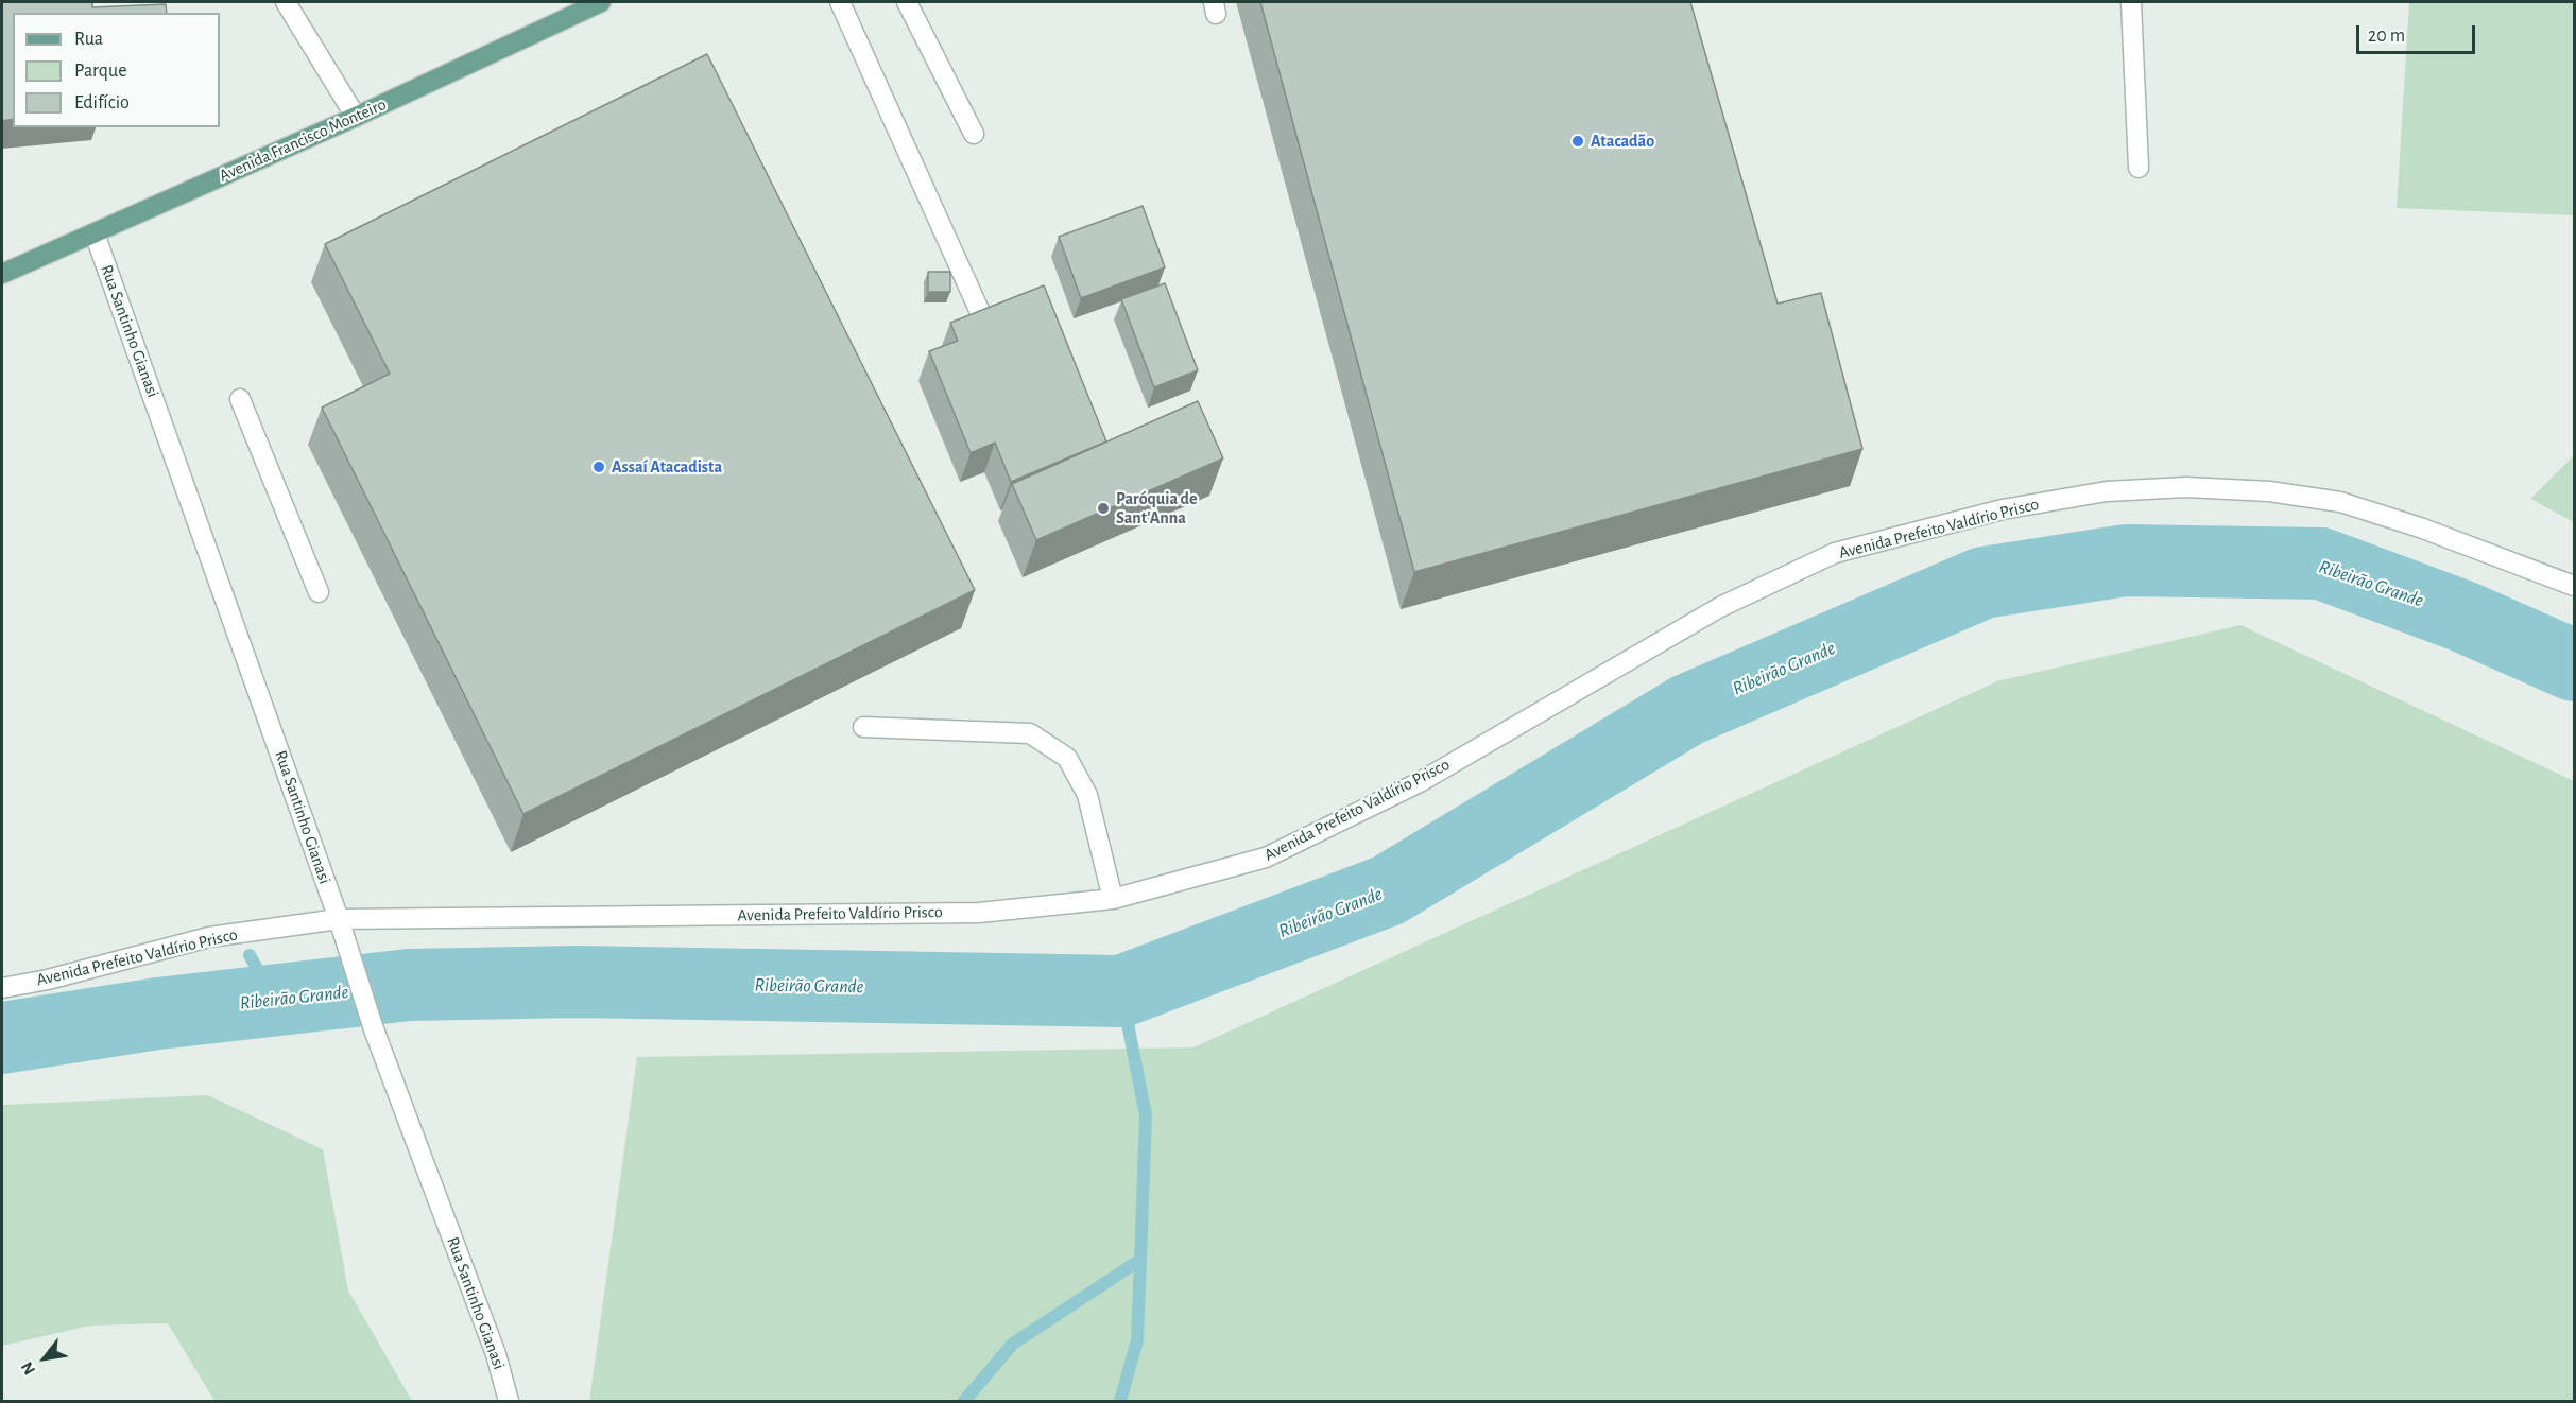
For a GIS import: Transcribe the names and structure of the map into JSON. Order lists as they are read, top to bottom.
{
  "streets": {
    "main road": ["Avenida Francisco Monteiro"],
    "street": ["Rua Santinho Gianasi", "Avenida Prefeito Valdírio Prisco"]
  },
  "crossings": [
    ["Avenida Francisco Monteiro", "Rua Santinho Gianasi"],
    ["Rua Santinho Gianasi", "Avenida Prefeito Valdírio Prisco"]
  ],
  "water": ["Ribeirão Grande"],
  "places": ["Atacadão", "Assaí Atacadista", "Paróquia de Sant'Anna"],
  "legend": ["Rua", "Parque", "Edifício"],
  "scale_bar": "20 m",
  "north": "bottom left"
}
